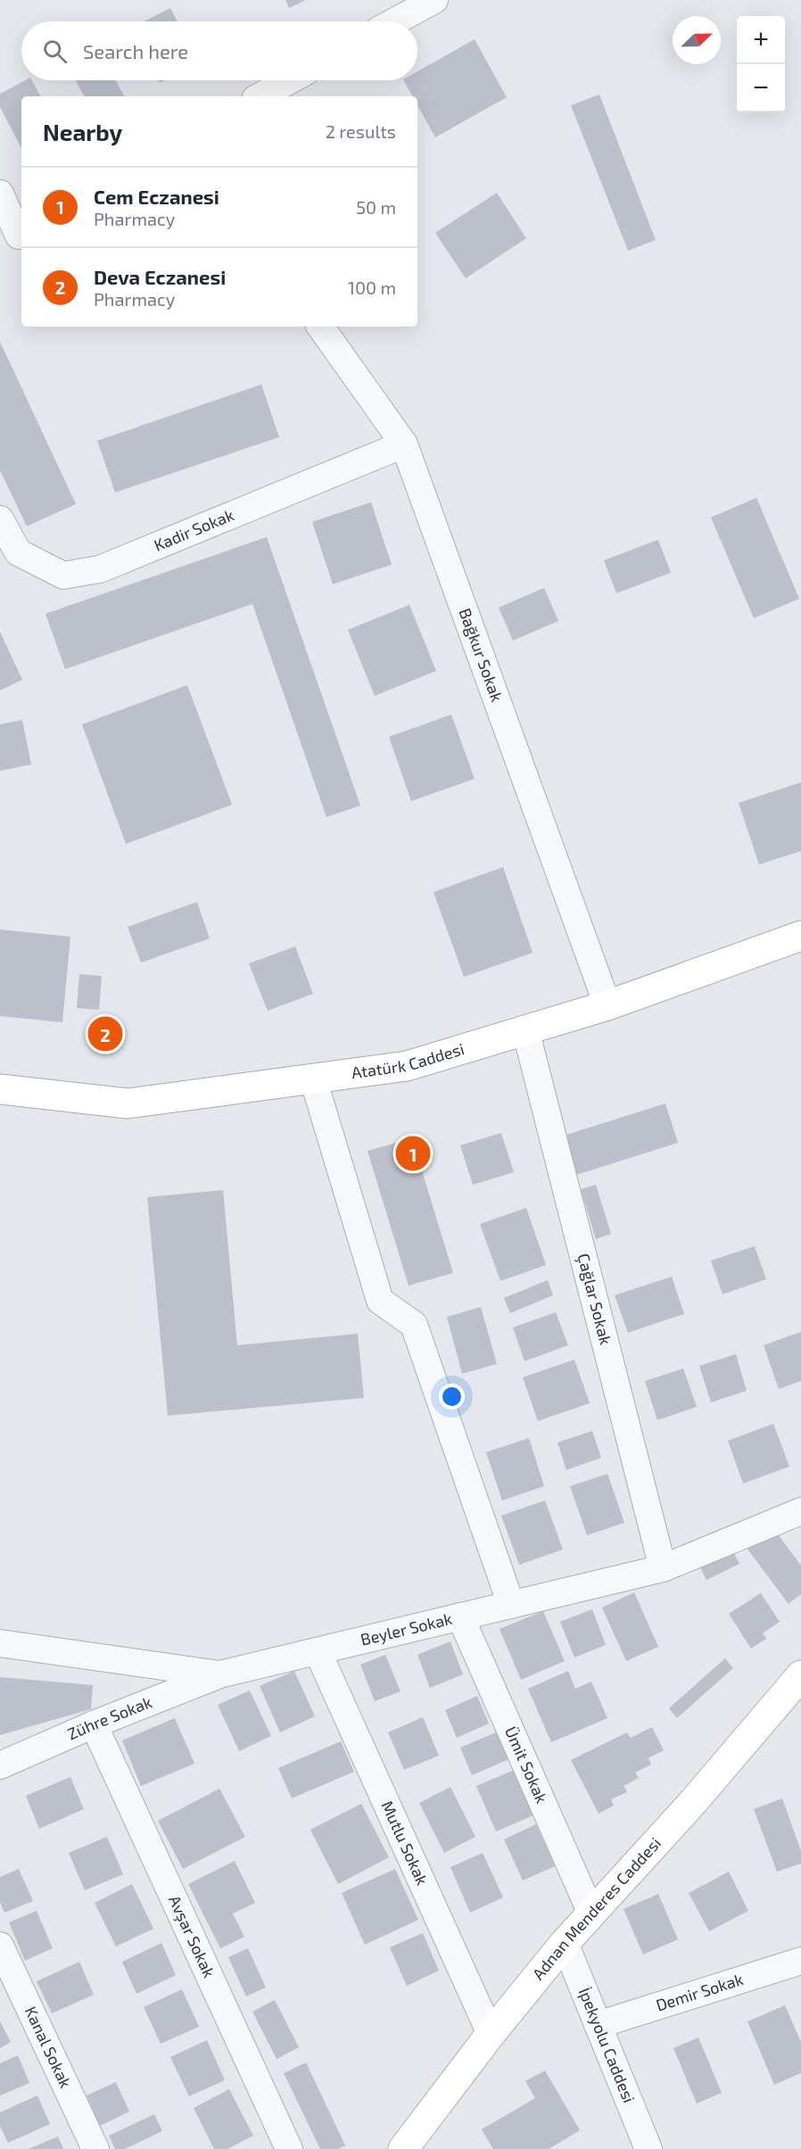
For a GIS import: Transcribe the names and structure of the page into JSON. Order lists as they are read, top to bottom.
{
  "streets": {
    "main road": ["Atatürk Caddesi", "Adnan Menderes Caddesi"],
    "street": [
      "Kadir Sokak",
      "Bağkur Sokak",
      "Çağlar Sokak",
      "Beyler Sokak",
      "Zühre Sokak",
      "Ümit Sokak",
      "Mutlu Sokak",
      "Avşar Sokak",
      "Demir Sokak",
      "İpekyolu Caddesi",
      "Kanal Sokak"
    ]
  },
  "crossings": [
    ["Kadir Sokak", "Bağkur Sokak"],
    ["Bağkur Sokak", "Atatürk Caddesi"],
    ["Atatürk Caddesi", "Çağlar Sokak"],
    ["Çağlar Sokak", "Beyler Sokak"],
    ["Beyler Sokak", "Zühre Sokak"],
    ["Beyler Sokak", "Ümit Sokak"],
    ["Beyler Sokak", "Mutlu Sokak"],
    ["Zühre Sokak", "Avşar Sokak"],
    ["Ümit Sokak", "Adnan Menderes Caddesi"],
    ["Mutlu Sokak", "Adnan Menderes Caddesi"],
    ["Adnan Menderes Caddesi", "İpekyolu Caddesi"],
    ["Demir Sokak", "İpekyolu Caddesi"]
  ],
  "north": "top right",
  "page": {
    "map_buttons": ["+", "−"],
    "search": "Search here",
    "heading": ["Nearby", "2 results"],
    "list": [
      {
        "mark": "1",
        "name": "Cem Eczanesi",
        "note": "Pharmacy",
        "value": "50 m"
      },
      {
        "mark": "2",
        "name": "Deva Eczanesi",
        "note": "Pharmacy",
        "value": "100 m"
      }
    ],
    "pins": ["2", "1"]
  }
}
